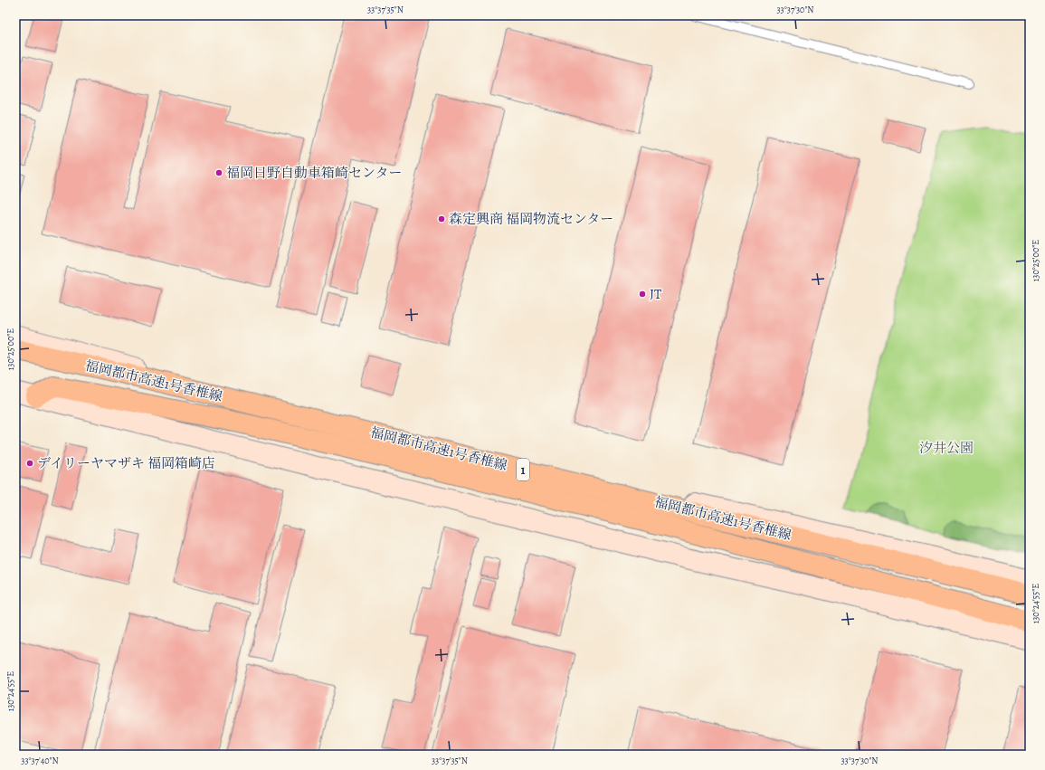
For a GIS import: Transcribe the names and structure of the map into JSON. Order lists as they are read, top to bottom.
{
  "streets": {
    "highway": ["福岡都市高速1号香椎線", "1"]
  },
  "parks": ["汐井公園"],
  "places": [
    "福岡日野自動車箱崎センター",
    "森定興商 福岡物流センター",
    "JT",
    "デイリーヤマザキ 福岡箱崎店"
  ],
  "coordinates": [
    "33°37'35\"N",
    "33°37'30\"N",
    "130°25'00\"E",
    "130°24'55\"E",
    "33°37'40\"N"
  ]
}
